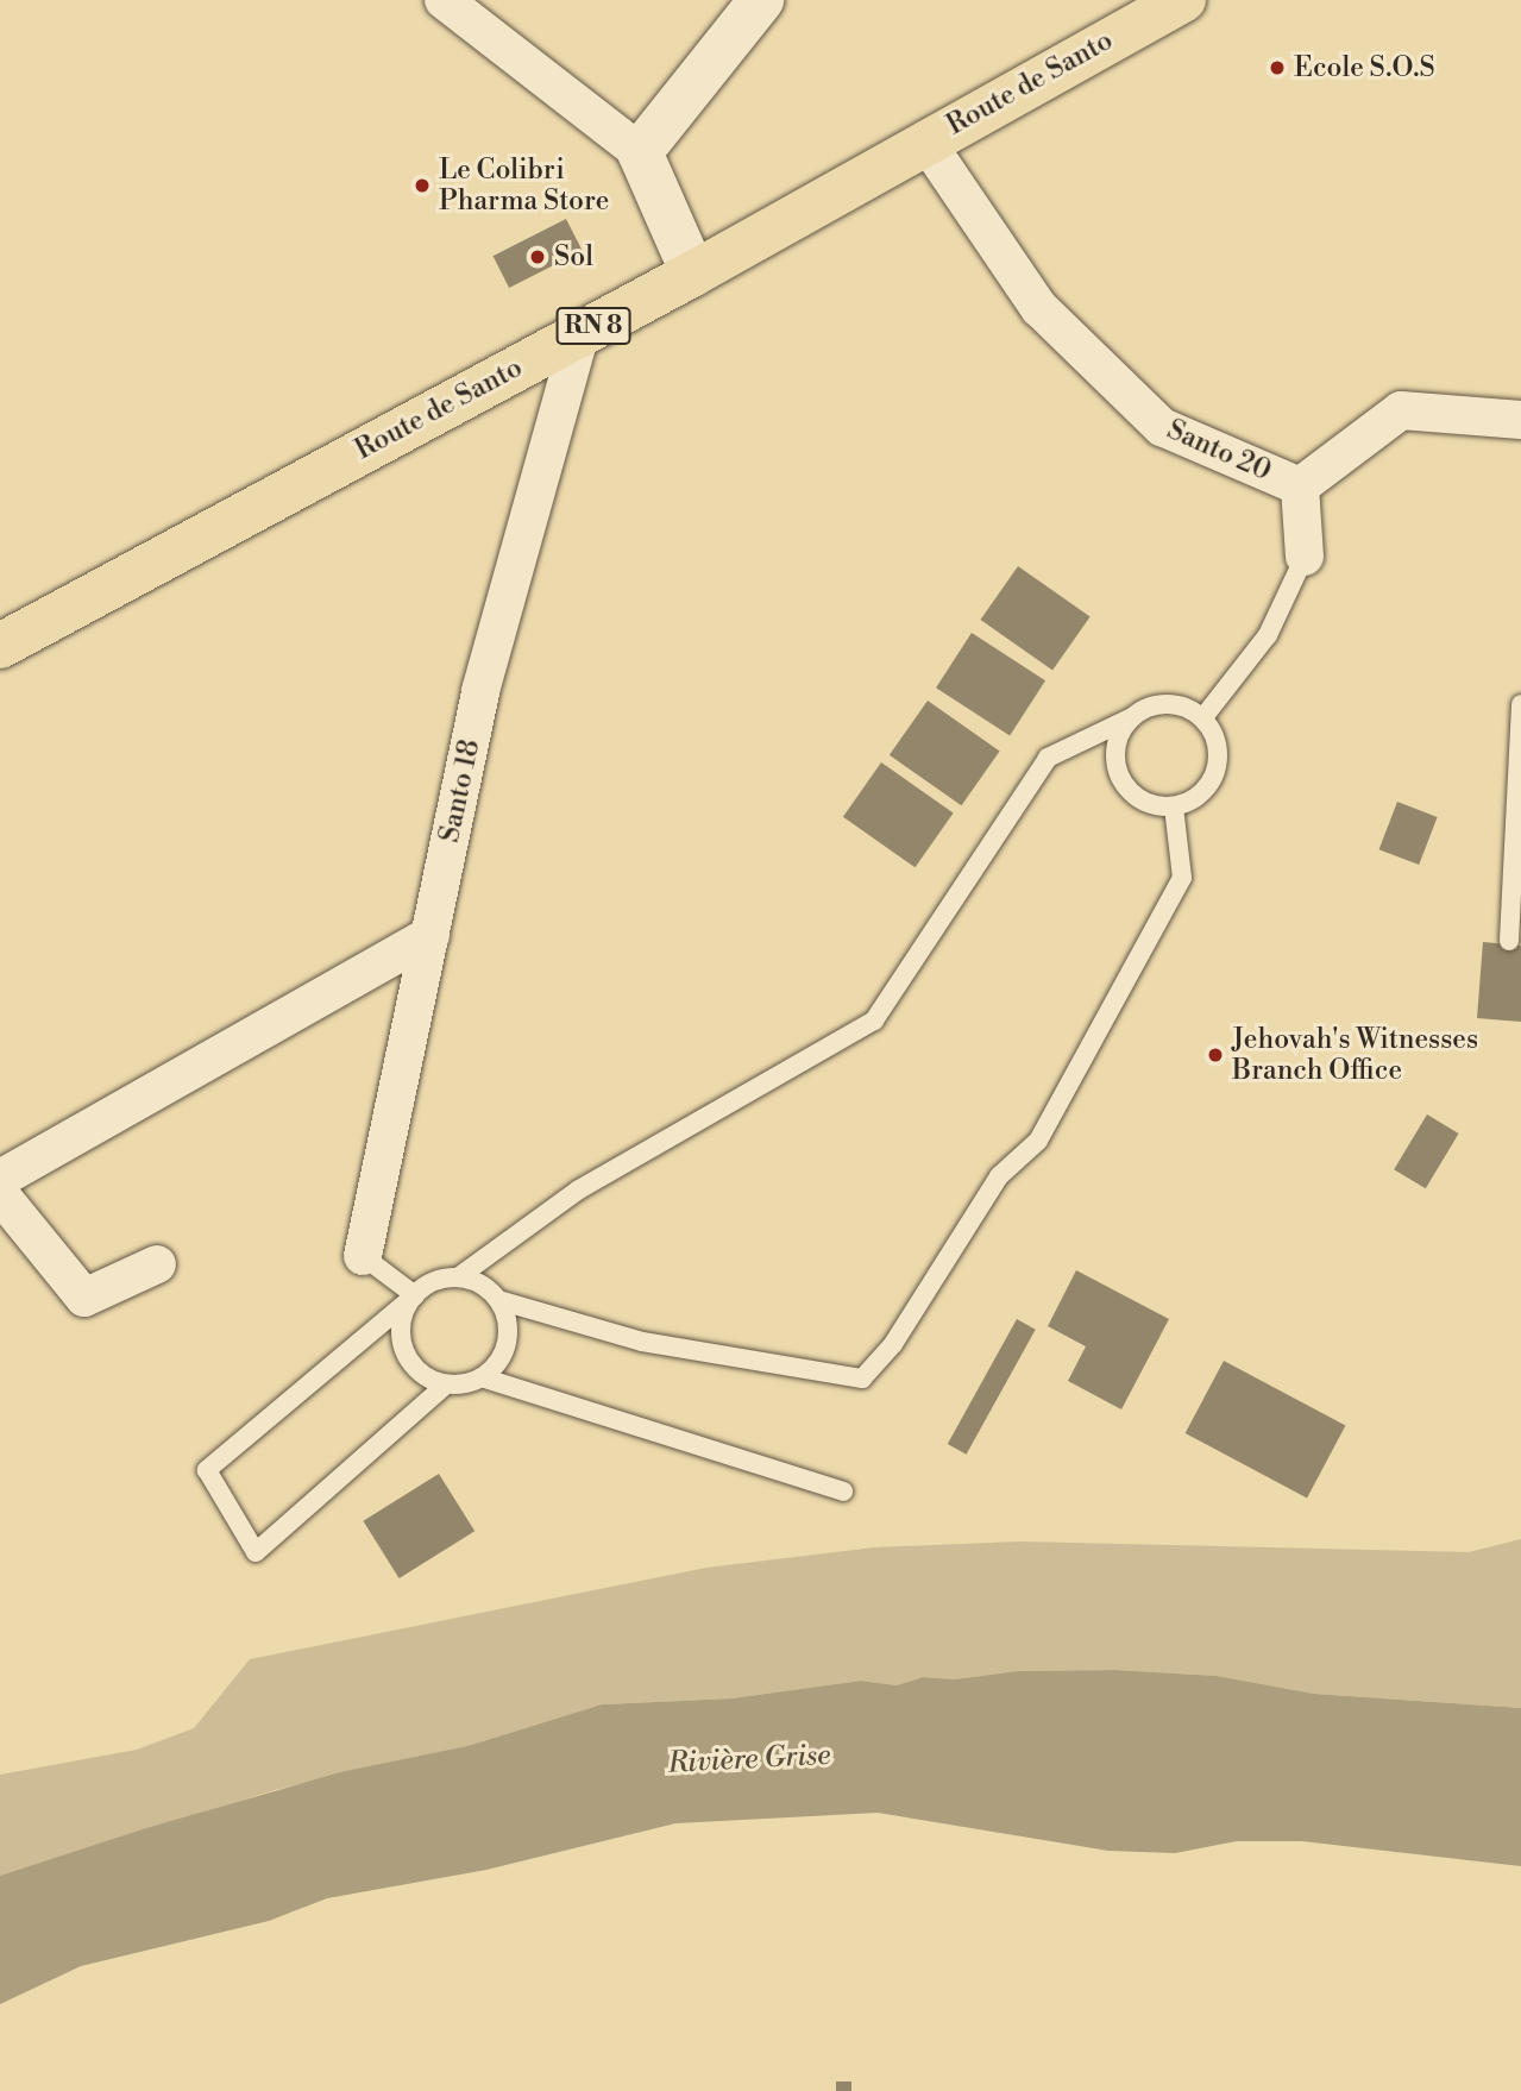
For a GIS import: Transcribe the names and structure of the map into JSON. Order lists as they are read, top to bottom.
{
  "streets": {
    "main road": ["Route de Santo", "RN 8"],
    "street": ["Santo 20", "Santo 18"]
  },
  "crossings": [
    ["Route de Santo", "Santo 20"],
    ["Route de Santo", "Santo 18"]
  ],
  "water": ["Rivière Grise"],
  "places": [
    "Ecole S.O.S",
    "Le Colibri Pharma Store",
    "Sol",
    "Jehovah's Witnesses Branch Office"
  ]
}
